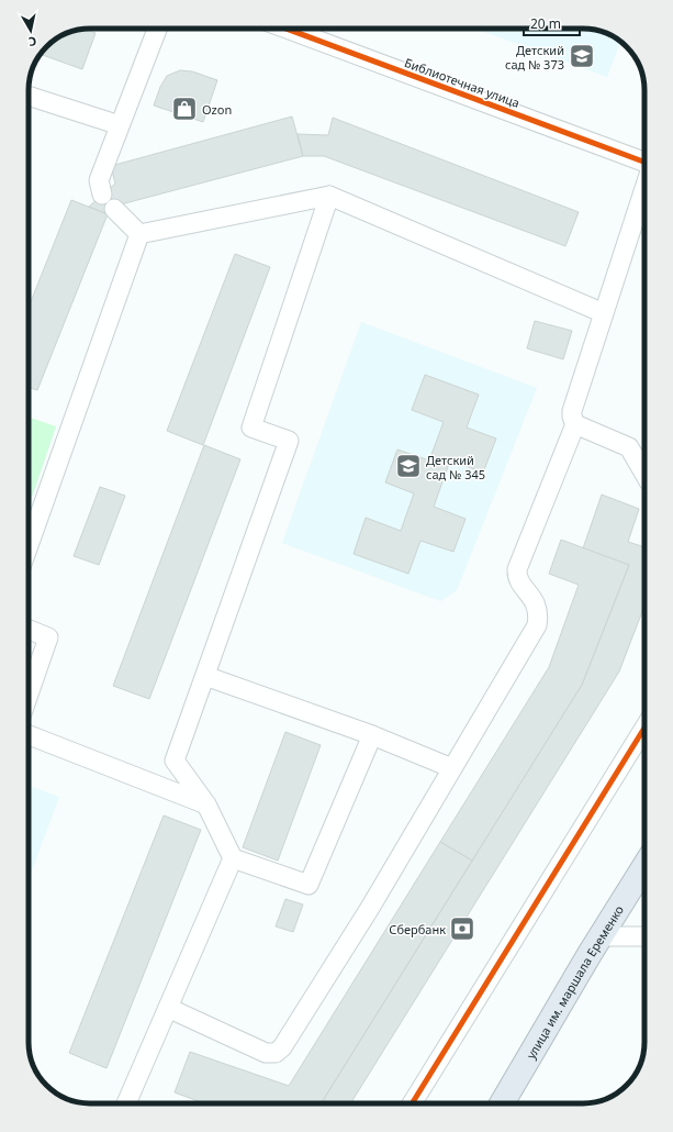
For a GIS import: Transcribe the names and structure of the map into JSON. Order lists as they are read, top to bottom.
{
  "streets": {
    "highway": ["улица им. маршала Еременко"],
    "street": ["Библиотечная улица"]
  },
  "places": {
    "school or university": ["Детский сад № 373", "Детский сад № 345"],
    "shop": ["Ozon"],
    "bank": ["Сбербанк"]
  },
  "scale_bar": "20 m",
  "north": "bottom"
}
